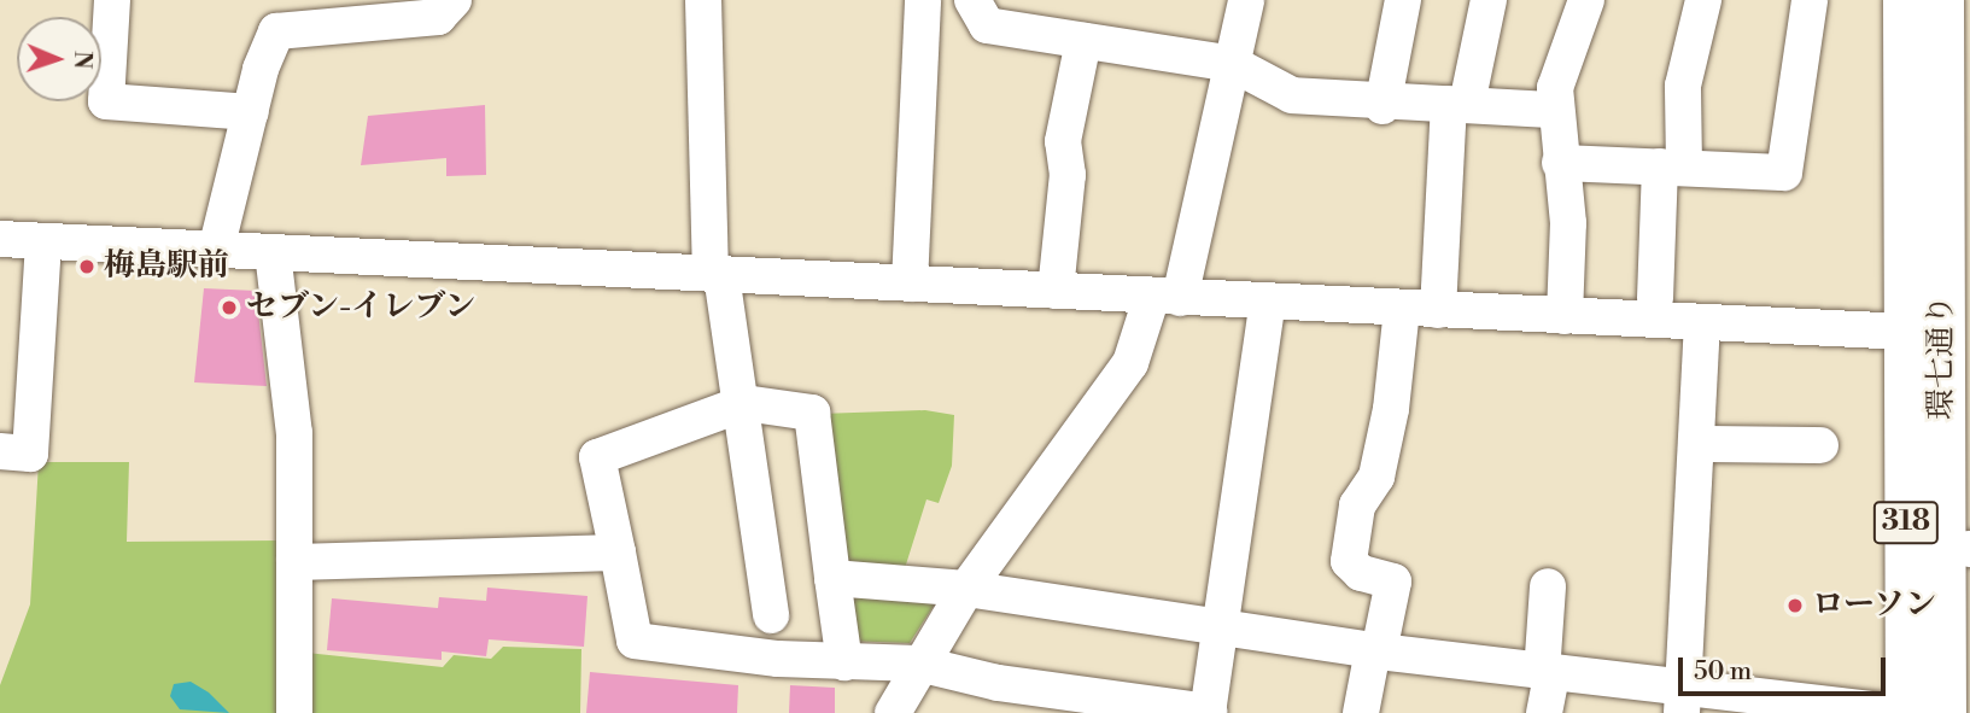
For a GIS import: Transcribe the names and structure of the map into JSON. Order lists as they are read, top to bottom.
{
  "streets": {
    "main road": ["環七通り", "318"]
  },
  "places": ["梅島駅前", "セブン-イレブン", "ローソン"],
  "scale_bar": "50 m",
  "north": "right"
}
